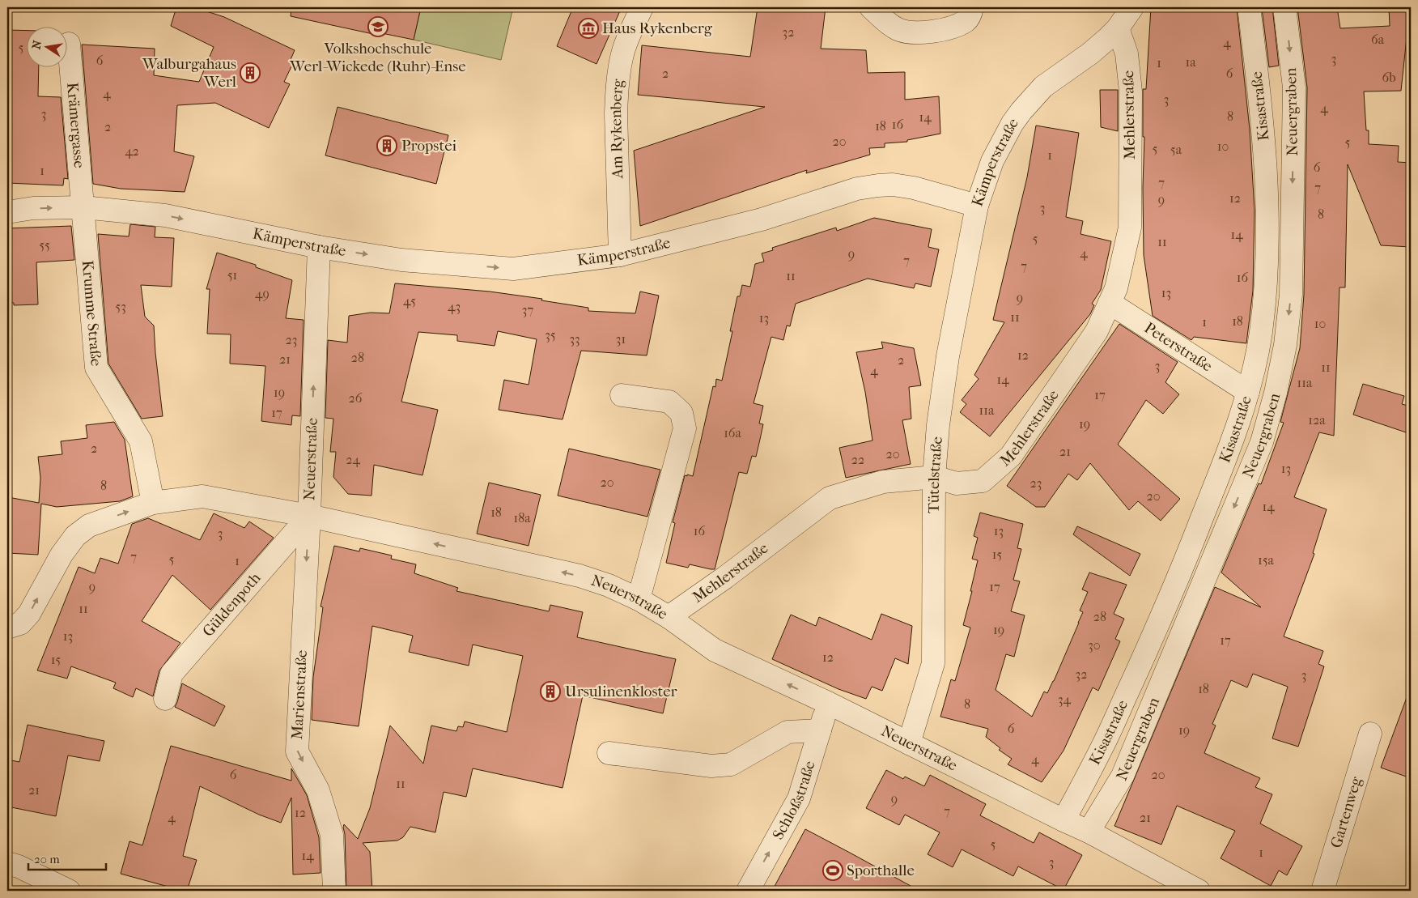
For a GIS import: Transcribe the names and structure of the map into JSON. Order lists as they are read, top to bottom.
{
  "streets": {
    "street": [
      "Kisastraße",
      "Neuergraben",
      "Mehlerstraße",
      "Krämergasse",
      "Am Rykenberg",
      "Kämperstraße",
      "Krumme Straße",
      "Peterstraße",
      "Neuerstraße",
      "Tütelstraße",
      "Güldenpoth",
      "Marienstraße",
      "Schloßstraße",
      "Gartenweg"
    ]
  },
  "crossings": [
    ["Kisastraße", "Peterstraße"],
    ["Kisastraße", "Neuerstraße"],
    ["Neuergraben", "Neuerstraße"],
    ["Mehlerstraße", "Kämperstraße"],
    ["Mehlerstraße", "Peterstraße"],
    ["Mehlerstraße", "Neuerstraße"],
    ["Mehlerstraße", "Tütelstraße"],
    ["Krämergasse", "Kämperstraße"],
    ["Krämergasse", "Krumme Straße"],
    ["Am Rykenberg", "Kämperstraße"],
    ["Kämperstraße", "Krumme Straße"],
    ["Kämperstraße", "Neuerstraße"],
    ["Kämperstraße", "Tütelstraße"],
    ["Neuerstraße", "Tütelstraße"],
    ["Neuerstraße", "Güldenpoth"],
    ["Neuerstraße", "Marienstraße"],
    ["Neuerstraße", "Schloßstraße"],
    ["Güldenpoth", "Marienstraße"]
  ],
  "one_way": [
    "Neuergraben",
    "Kämperstraße",
    "Neuerstraße",
    "Marienstraße",
    "Schloßstraße"
  ],
  "places": {
    "school or university": ["Volkshochschule Werl-Wickede (Ruhr)-Ense"],
    "museum": ["Haus Rykenberg"],
    "building": ["Walburgahaus Werl", "Propstei", "Ursulinenkloster"],
    "sports": ["Sporthalle"]
  },
  "house_numbers": [
    "32",
    "6a",
    "4",
    "5",
    "3",
    "6",
    "1a",
    "1",
    "2",
    "6",
    "6b",
    "4",
    "3",
    "4",
    "3",
    "8",
    "14",
    "16",
    "18",
    "2",
    "20",
    "5",
    "10",
    "5",
    "5a",
    "42",
    "1",
    "6",
    "1",
    "7",
    "7",
    "12",
    "9",
    "3",
    "8",
    "14",
    "5",
    "11",
    "55",
    "4",
    "9",
    "7",
    "7",
    "51",
    "11",
    "16",
    "13",
    "49",
    "9",
    "45",
    "53",
    "43",
    "37",
    "11",
    "13",
    "18",
    "1",
    "10",
    "35",
    "33",
    "31",
    "23",
    "12",
    "28",
    "21",
    "2",
    "3",
    "11",
    "4",
    "14",
    "11a",
    "19",
    "17",
    "26",
    "11a",
    "17",
    "12a",
    "19",
    "16a",
    "2",
    "21",
    "20",
    "24",
    "22",
    "13",
    "20",
    "23",
    "8",
    "20",
    "14",
    "18",
    "18a",
    "16",
    "13",
    "3",
    "15",
    "7",
    "5",
    "15a",
    "1",
    "9",
    "17",
    "11",
    "28",
    "19",
    "13",
    "17",
    "30",
    "12",
    "15",
    "32",
    "3",
    "18",
    "34",
    "8",
    "6",
    "19",
    "4",
    "6",
    "20",
    "11",
    "21",
    "9",
    "7",
    "12",
    "4",
    "21",
    "5",
    "1",
    "14",
    "3"
  ],
  "scale_bar": "20 m",
  "north": "left"
}
